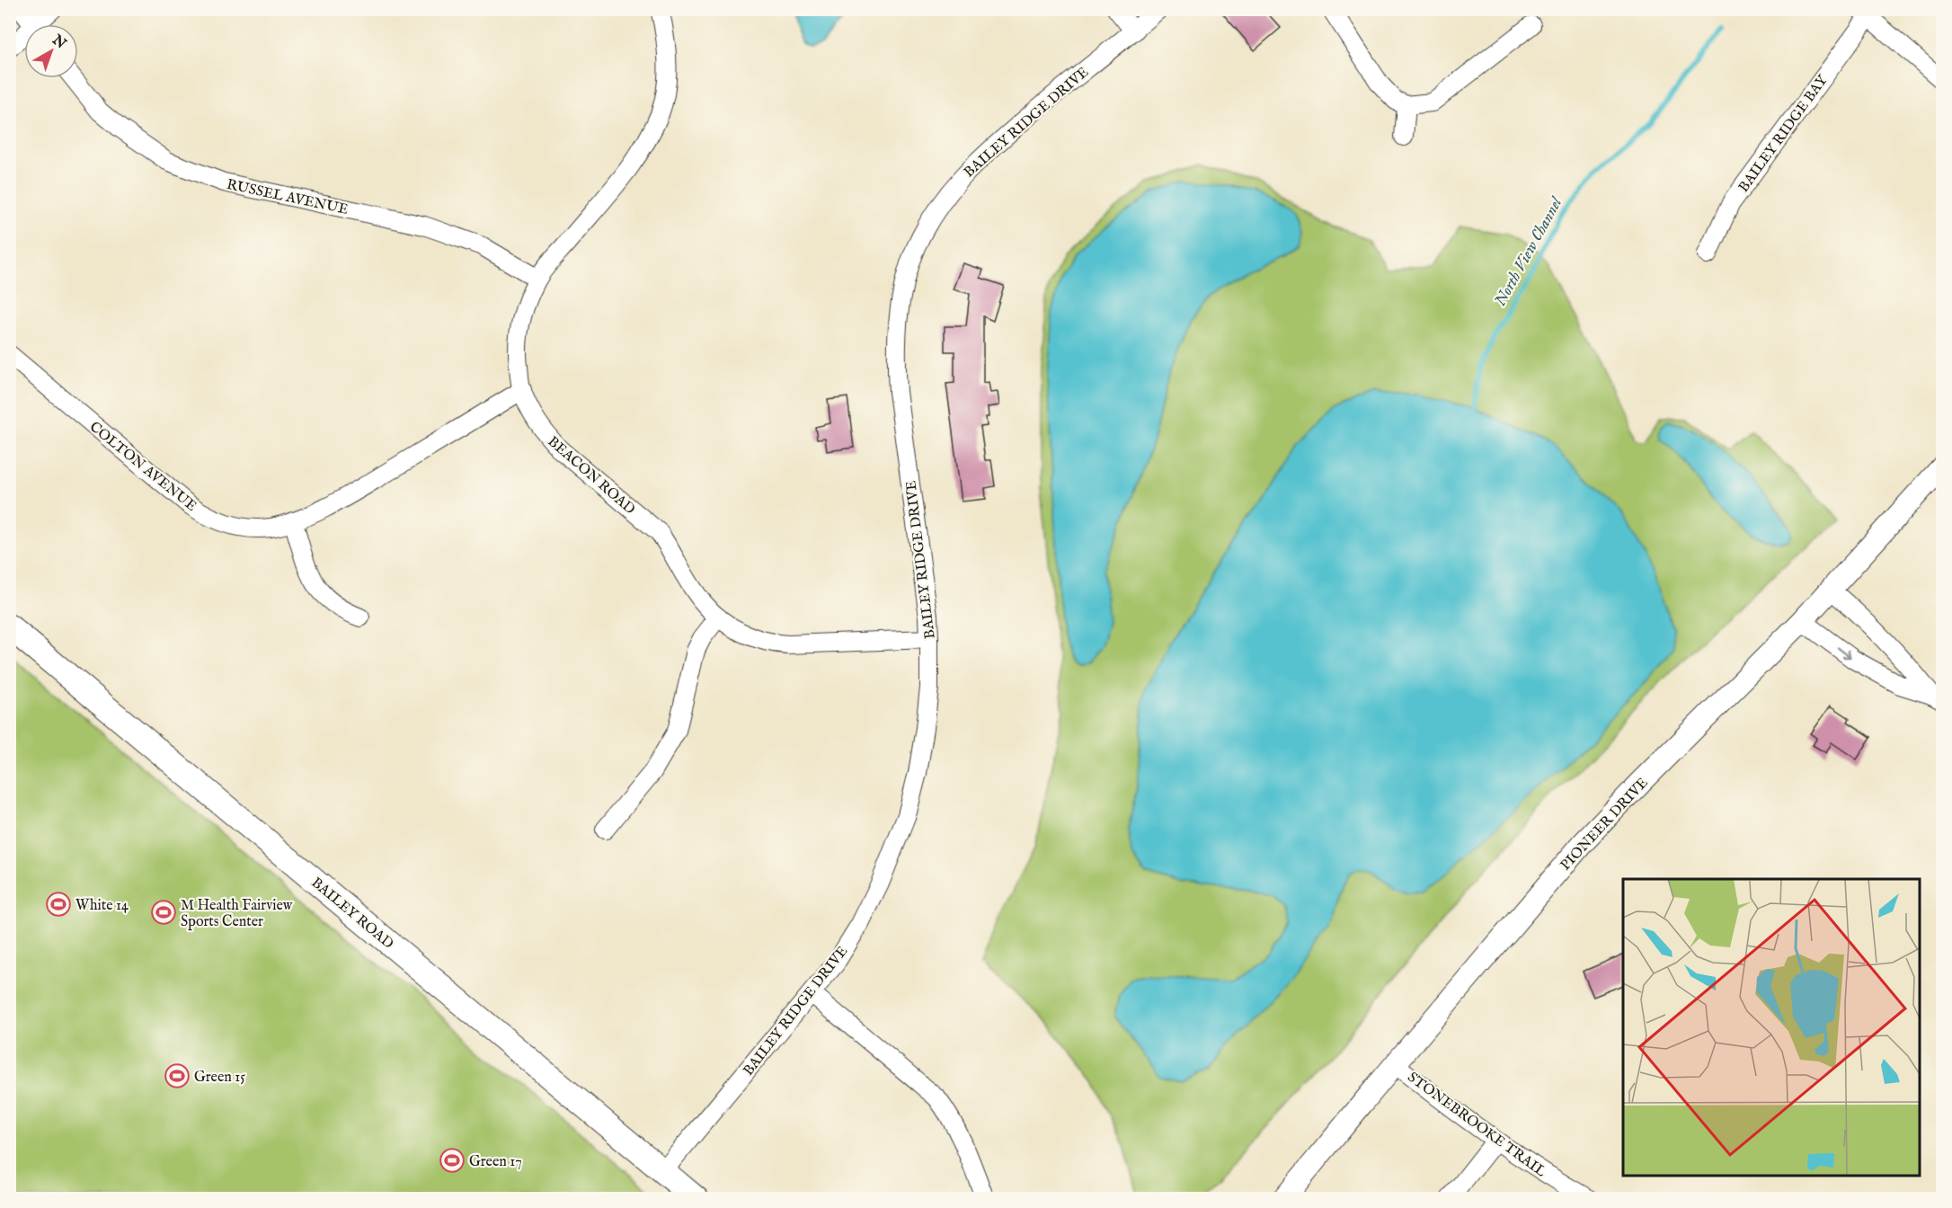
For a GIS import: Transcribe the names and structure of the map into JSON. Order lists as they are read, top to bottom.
{
  "streets": {
    "main road": ["BAILEY ROAD"],
    "street": [
      "BAILEY RIDGE DRIVE",
      "BAILEY RIDGE BAY",
      "RUSSEL AVENUE",
      "COLTON AVENUE",
      "BEACON ROAD",
      "PIONEER DRIVE",
      "STONEBROOKE TRAIL"
    ]
  },
  "crossings": [
    ["BAILEY RIDGE DRIVE", "BEACON ROAD"],
    ["BAILEY RIDGE DRIVE", "BAILEY ROAD"],
    ["RUSSEL AVENUE", "BEACON ROAD"],
    ["COLTON AVENUE", "BEACON ROAD"],
    ["PIONEER DRIVE", "STONEBROOKE TRAIL"]
  ],
  "water": ["North View Channel"],
  "places": {
    "sports": [
      "White 14",
      "M Health Fairview Sports Center",
      "Green 15",
      "Green 17"
    ]
  },
  "north": "top right"
}
